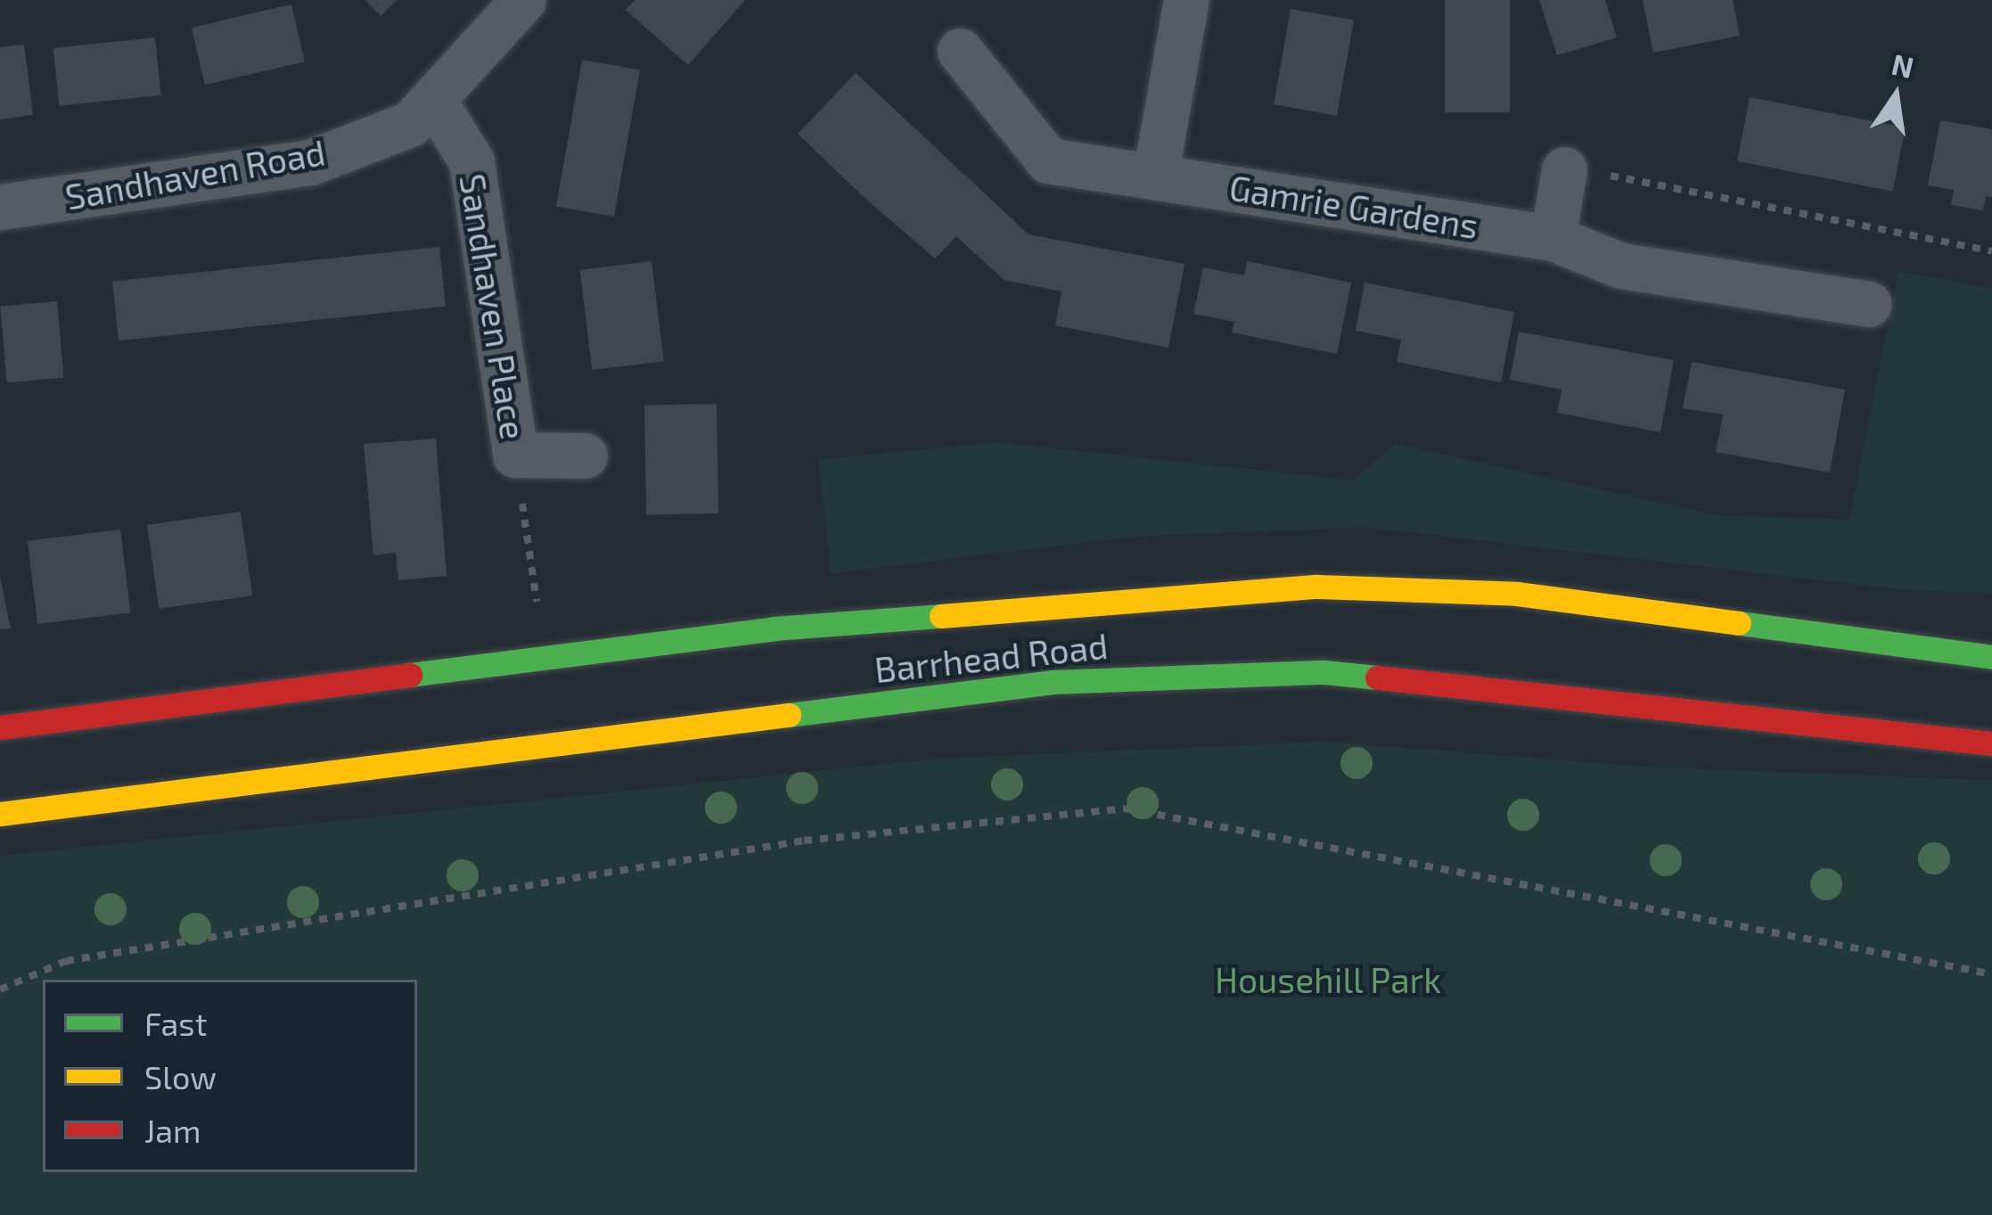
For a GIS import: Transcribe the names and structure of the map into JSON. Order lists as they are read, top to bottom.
{
  "streets": {
    "main road": ["Barrhead Road"],
    "street": ["Sandhaven Road", "Gamrie Gardens", "Sandhaven Place"]
  },
  "crossings": [
    ["Sandhaven Road", "Sandhaven Place"]
  ],
  "parks": ["Househill Park"],
  "legend": ["Fast", "Slow", "Jam"],
  "north": "top"
}
